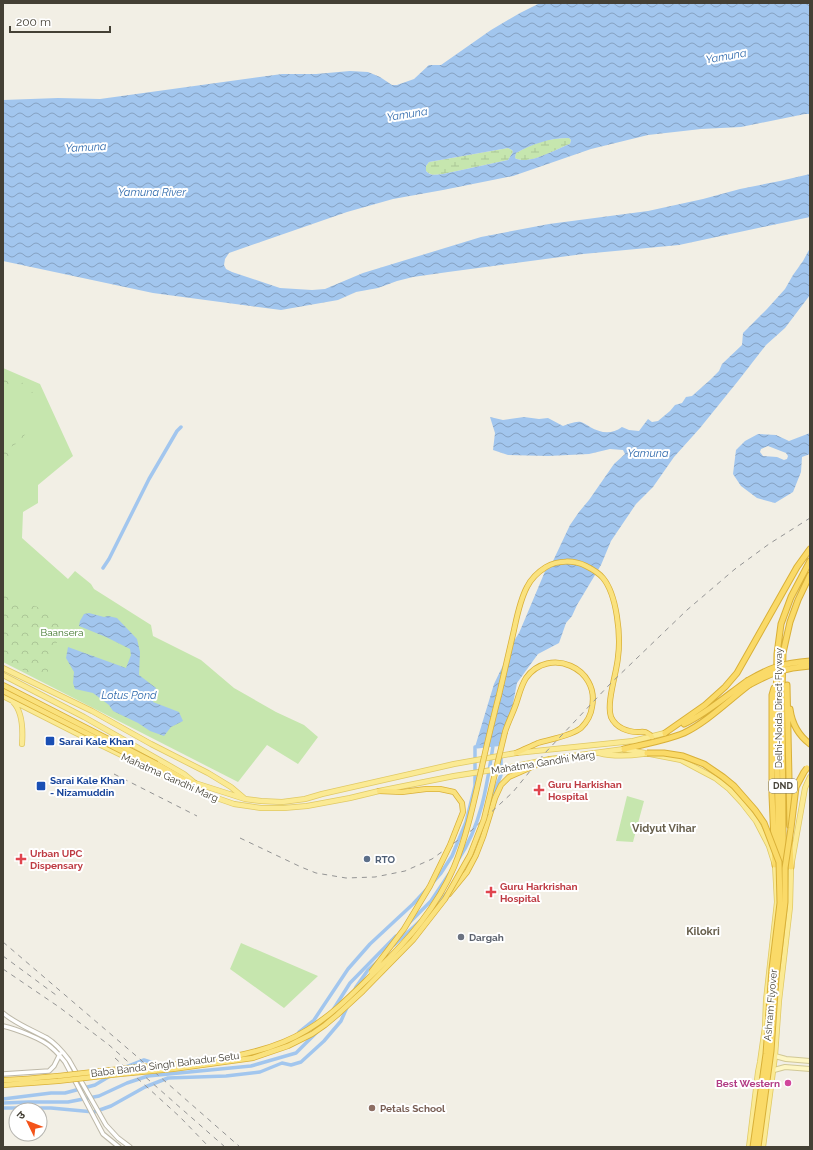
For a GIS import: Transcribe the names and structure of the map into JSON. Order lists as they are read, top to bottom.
{
  "streets": {
    "highway": [
      "Delhi-Noida Direct Flyway",
      "DND",
      "Ashram Flyover",
      "Baba Banda Singh Bahadur Setu"
    ],
    "main road": ["Mahatma Gandhi Marg"]
  },
  "crossings": [
    ["Delhi-Noida Direct Flyway", "Ashram Flyover"],
    ["Mahatma Gandhi Marg", "Baba Banda Singh Bahadur Setu"]
  ],
  "districts": ["Vidyut Vihar", "Kilokri"],
  "water": ["Yamuna", "Yamuna River", "Lotus Pond"],
  "parks": ["Baansera"],
  "places": {
    "transit": ["Sarai Kale Khan", "Sarai Kale Khan - Nizamuddin"],
    "health": ["Guru Harkishan Hospital", "Urban UPC Dispensary", "Guru Harkrishan Hospital"],
    "other": [
      "RTO",
      "Dargah",
      "Best Western",
      "Petals School"
    ]
  },
  "scale_bar": "200 m",
  "north": "top left"
}
